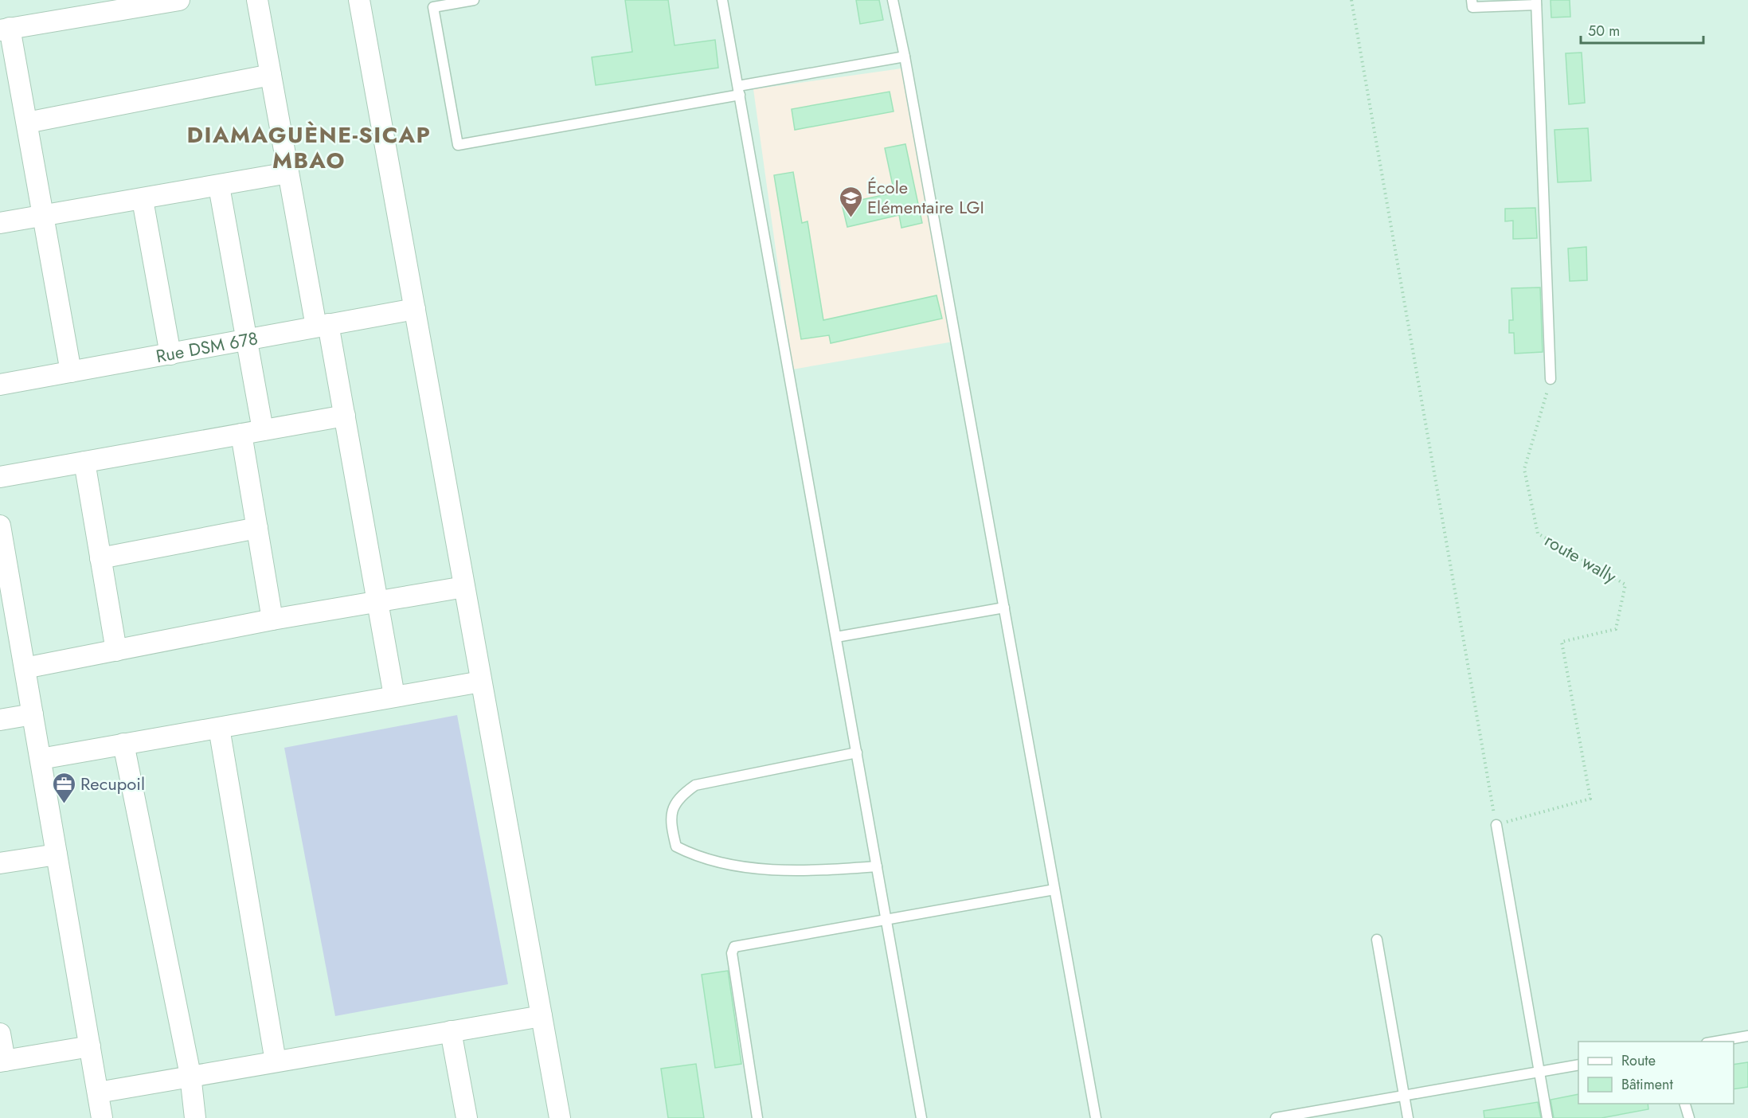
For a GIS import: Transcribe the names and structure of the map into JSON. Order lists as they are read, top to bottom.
{
  "streets": {
    "street": ["Rue DSM 678"],
    "path": ["route wally"]
  },
  "districts": ["DIAMAGUÈNE-SICAP MBAO"],
  "places": {
    "school or university": ["École Elémentaire LGI"],
    "office": ["Recupoil"]
  },
  "legend": ["Route", "Bâtiment"],
  "scale_bar": "50 m"
}
